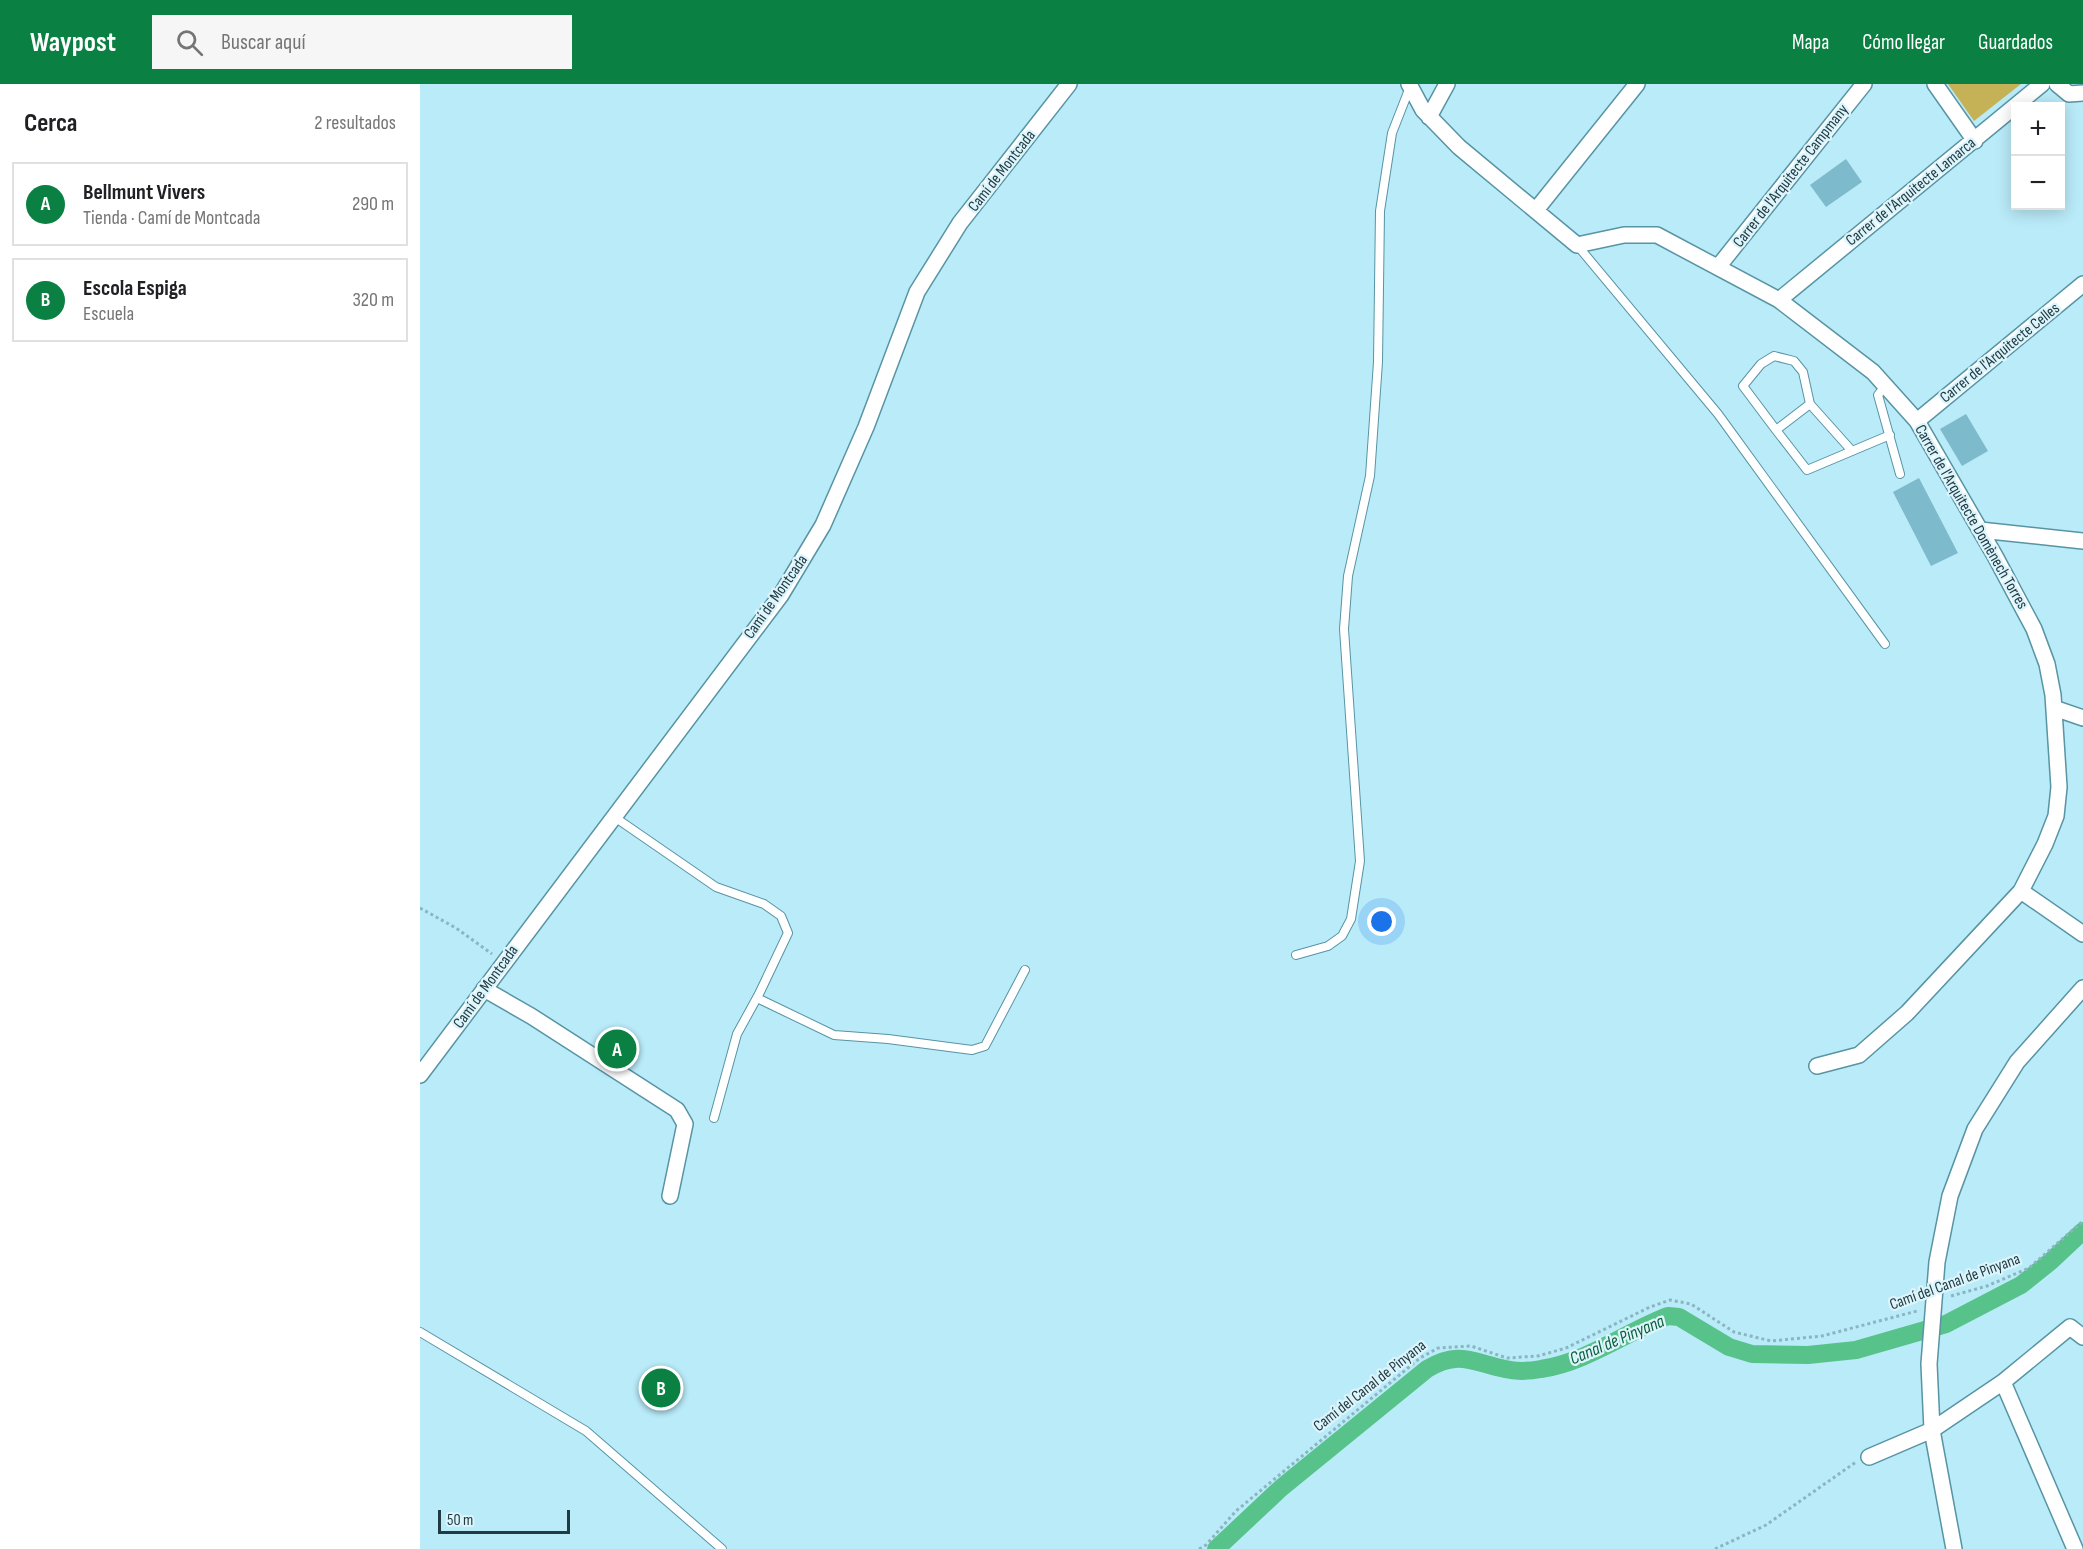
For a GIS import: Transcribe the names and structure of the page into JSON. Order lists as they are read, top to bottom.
{
  "streets": {
    "street": [
      "Camí de Montcada",
      "Carrer de l'Arquitecte Campmany",
      "Carrer de l'Arquitecte Lamarca",
      "Carrer de l'Arquitecte Celles",
      "Carrer de l'Arquitecte Domènech Torres"
    ],
    "path": ["Camí del Canal de Pinyana"]
  },
  "crossings": [
    ["Carrer de l'Arquitecte Campmany", "Carrer de l'Arquitecte Domènech Torres"],
    ["Carrer de l'Arquitecte Lamarca", "Carrer de l'Arquitecte Domènech Torres"],
    ["Carrer de l'Arquitecte Celles", "Carrer de l'Arquitecte Domènech Torres"]
  ],
  "water": ["Canal de Pinyana"],
  "scale_bar": "50 m",
  "page": {
    "header": "Waypost",
    "search": "Buscar aquí",
    "nav": ["Mapa", "Cómo llegar", "Guardados"],
    "heading": ["Cerca", "2 resultados"],
    "map_buttons": ["+", "−"],
    "list": [
      {
        "mark": "A",
        "name": "Bellmunt Vivers",
        "note": "Tienda · Camí de Montcada",
        "value": "290 m"
      },
      {
        "mark": "B",
        "name": "Escola Espiga",
        "note": "Escuela",
        "value": "320 m"
      }
    ],
    "pins": ["A", "B"],
    "scale": "50 m"
  }
}
